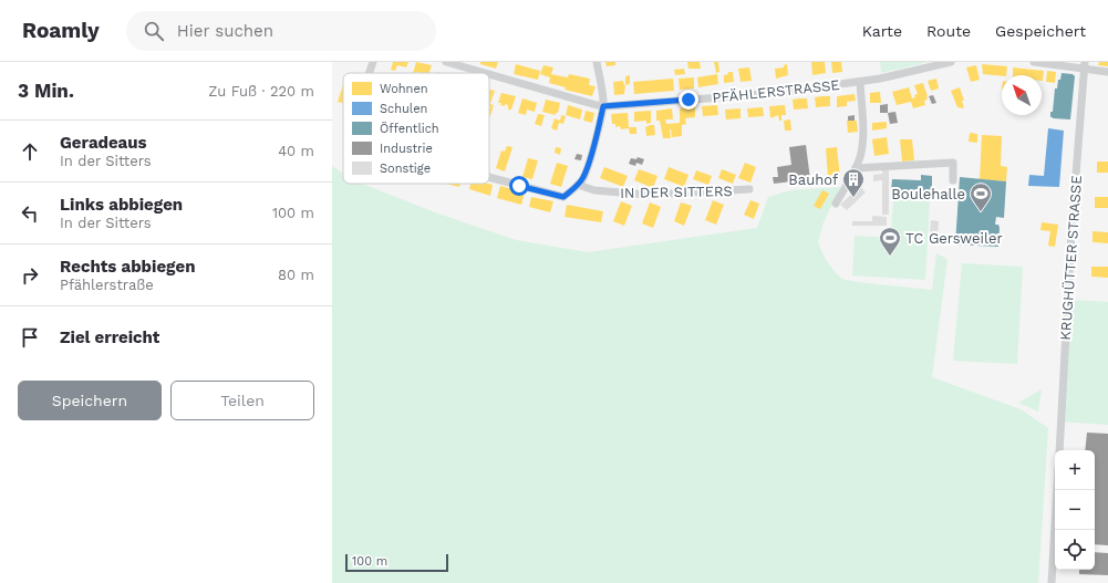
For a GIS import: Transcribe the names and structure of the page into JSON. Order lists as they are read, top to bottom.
{
  "streets": {
    "street": ["PFÄHLERSTRASSE", "IN DER SITTERS", "KRUGHÜTTER STRASSE"]
  },
  "places": {
    "building": ["Bauhof"],
    "sports": ["Boulehalle", "TC Gersweiler"]
  },
  "legend": [
    "Wohnen",
    "Schulen",
    "Öffentlich",
    "Industrie",
    "Sonstige"
  ],
  "scale_bar": "100 m",
  "north": "top left",
  "page": {
    "header": "Roamly",
    "search": "Hier suchen",
    "nav": ["Karte", "Route", "Gespeichert"],
    "heading": ["3 Min.", "Zu Fuß · 220 m"],
    "list": [
      ["Geradeaus", "In der Sitters", "40 m"],
      ["Links abbiegen", "In der Sitters", "100 m"],
      ["Rechts abbiegen", "Pfählerstraße", "80 m"],
      "Ziel erreicht"
    ],
    "buttons": ["Speichern", "Teilen"],
    "map_buttons": ["+", "−"],
    "scale": "100 m"
  }
}
